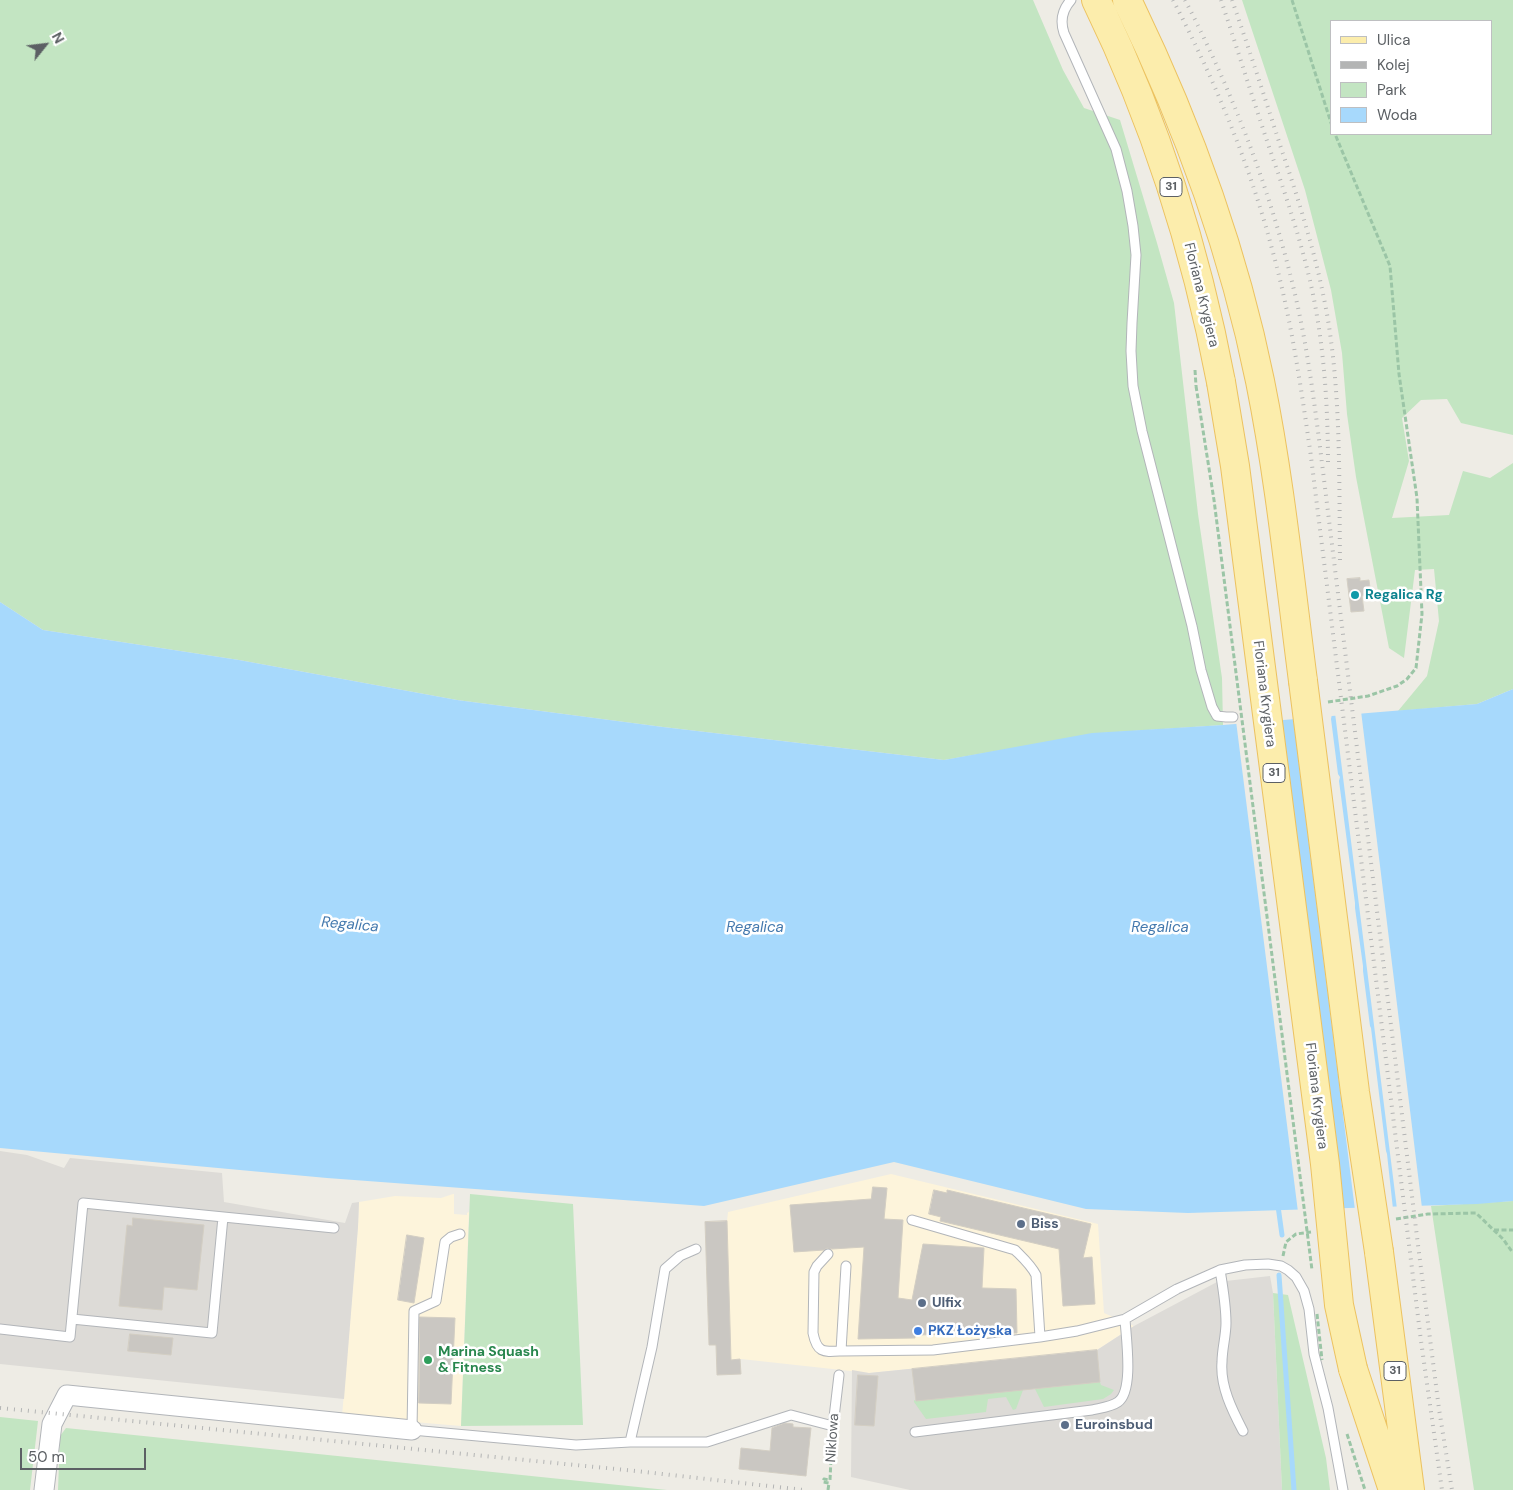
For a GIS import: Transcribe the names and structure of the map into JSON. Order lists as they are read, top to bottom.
{
  "streets": {
    "main road": ["31", "Floriana Krygiera"],
    "lane": ["Niklowa"]
  },
  "water": ["Regalica"],
  "places": [
    "Regalica Rg",
    "Biss",
    "Ulfix",
    "PKZ Łożyska",
    "Marina Squash & Fitness",
    "Euroinsbud"
  ],
  "legend": [
    "Ulica",
    "Kolej",
    "Park",
    "Woda"
  ],
  "scale_bar": "50 m",
  "north": "top right"
}
